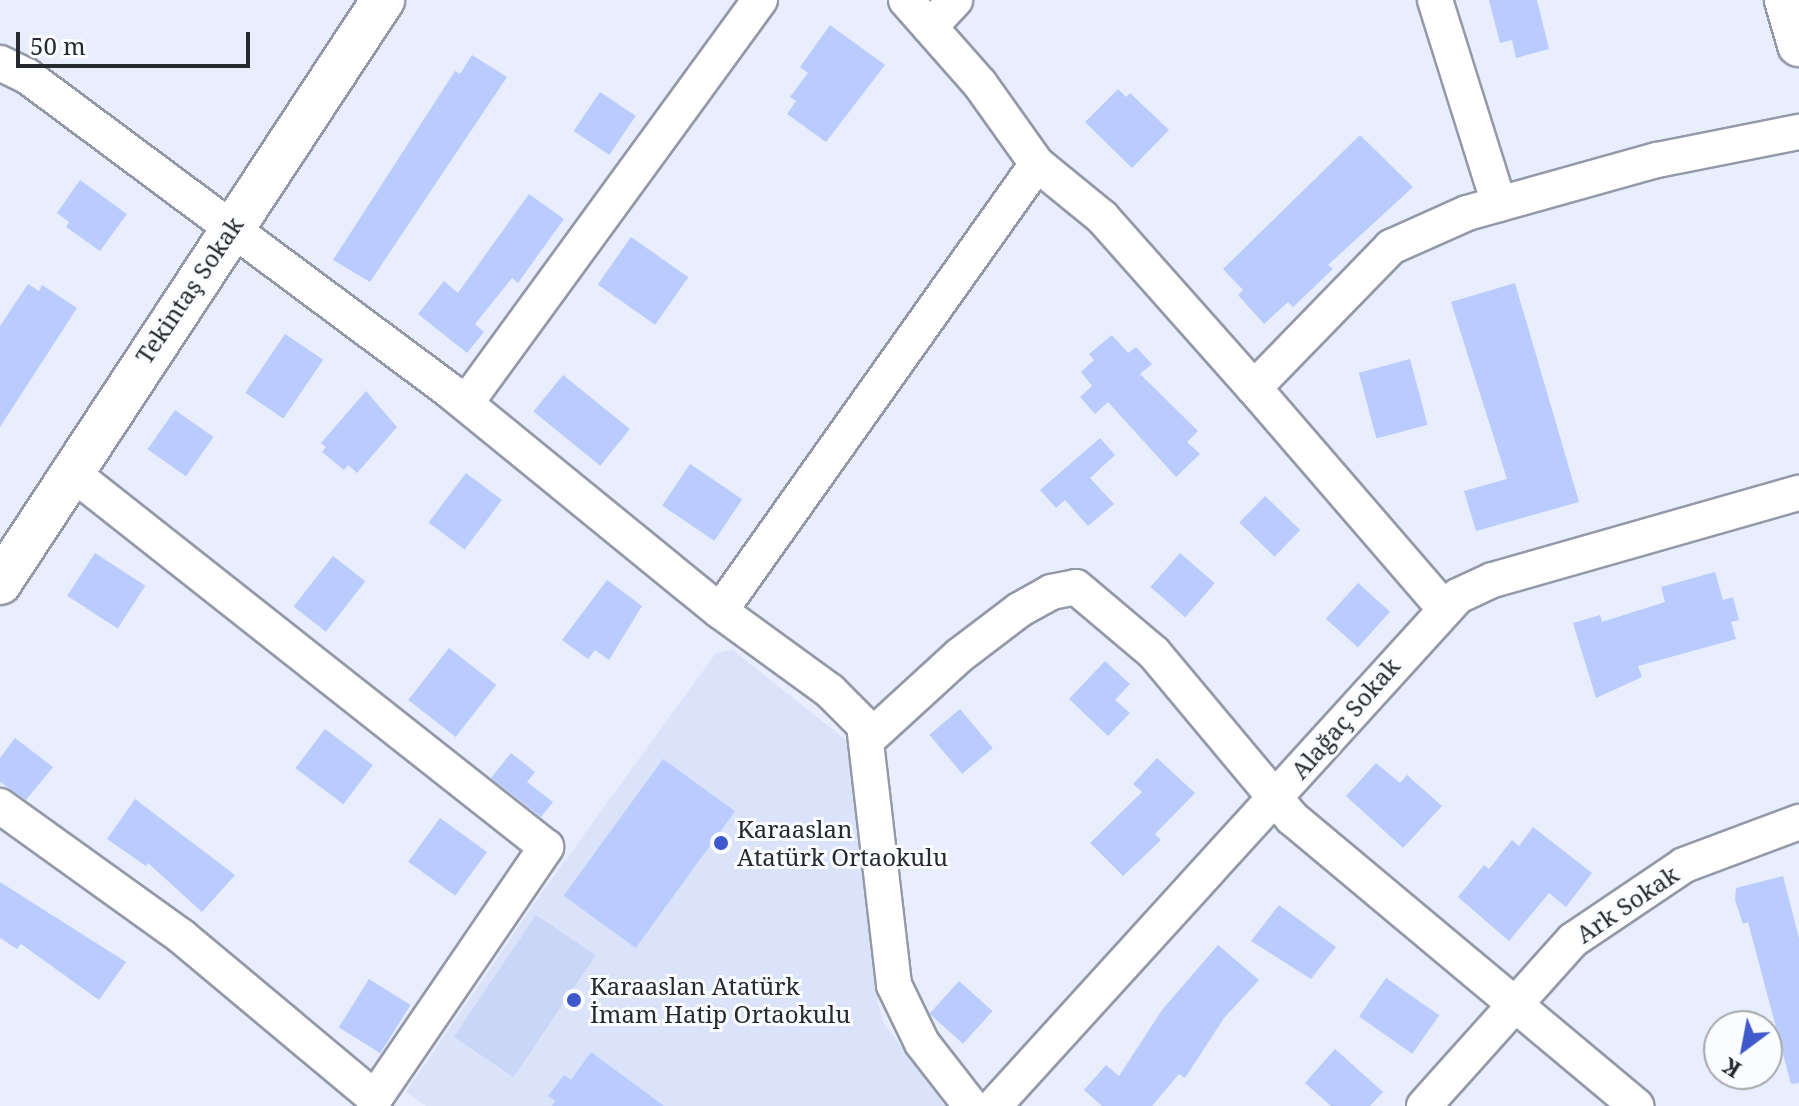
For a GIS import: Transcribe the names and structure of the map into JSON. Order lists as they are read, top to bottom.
{
  "streets": {
    "street": ["Tekintaş Sokak", "Alağaç Sokak", "Ark Sokak"]
  },
  "places": ["Karaaslan Atatürk Ortaokulu", "Karaaslan Atatürk İmam Hatip Ortaokulu"],
  "scale_bar": "50 m",
  "north": "bottom left"
}
